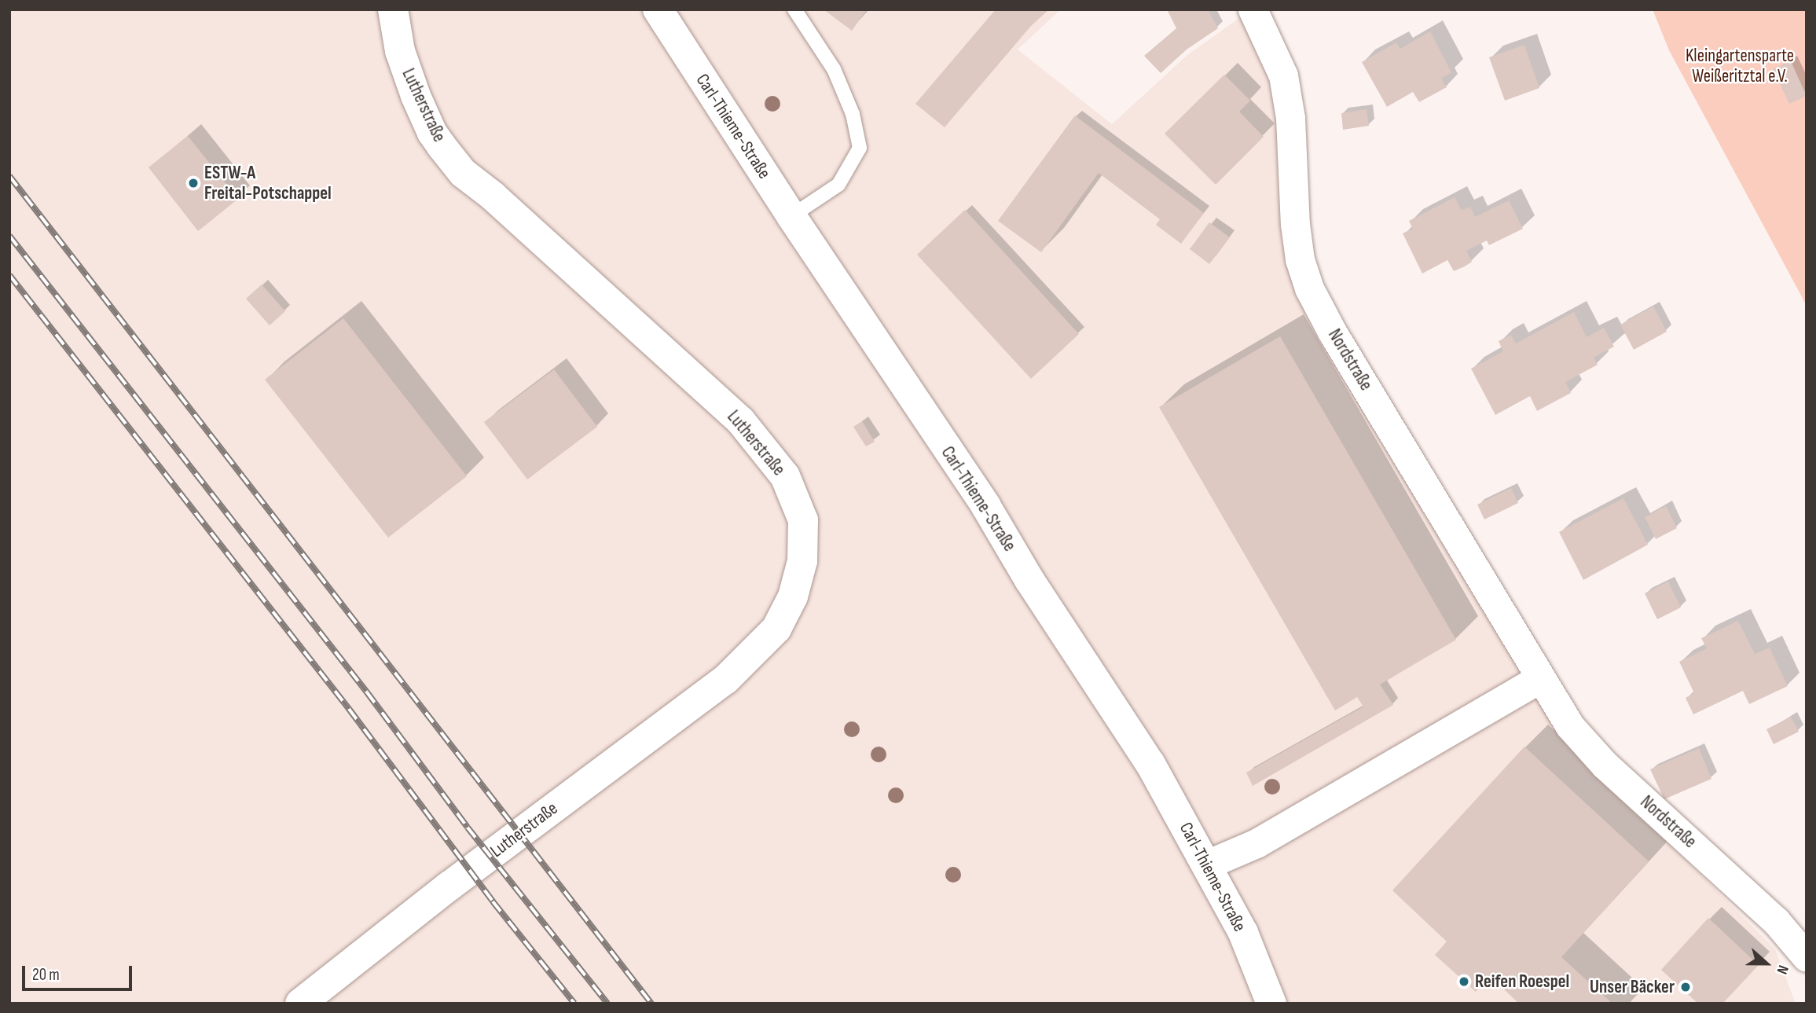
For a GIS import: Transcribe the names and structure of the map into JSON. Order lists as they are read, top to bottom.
{
  "streets": {
    "main road": ["Lutherstraße", "Carl-Thieme-Straße"],
    "street": ["Nordstraße"]
  },
  "parks": ["Kleingartensparte Weißeritztal e.V."],
  "places": ["ESTW-A Freital-Potschappel", "Reifen Roespel", "Unser Bäcker"],
  "scale_bar": "20 m",
  "north": "right"
}
